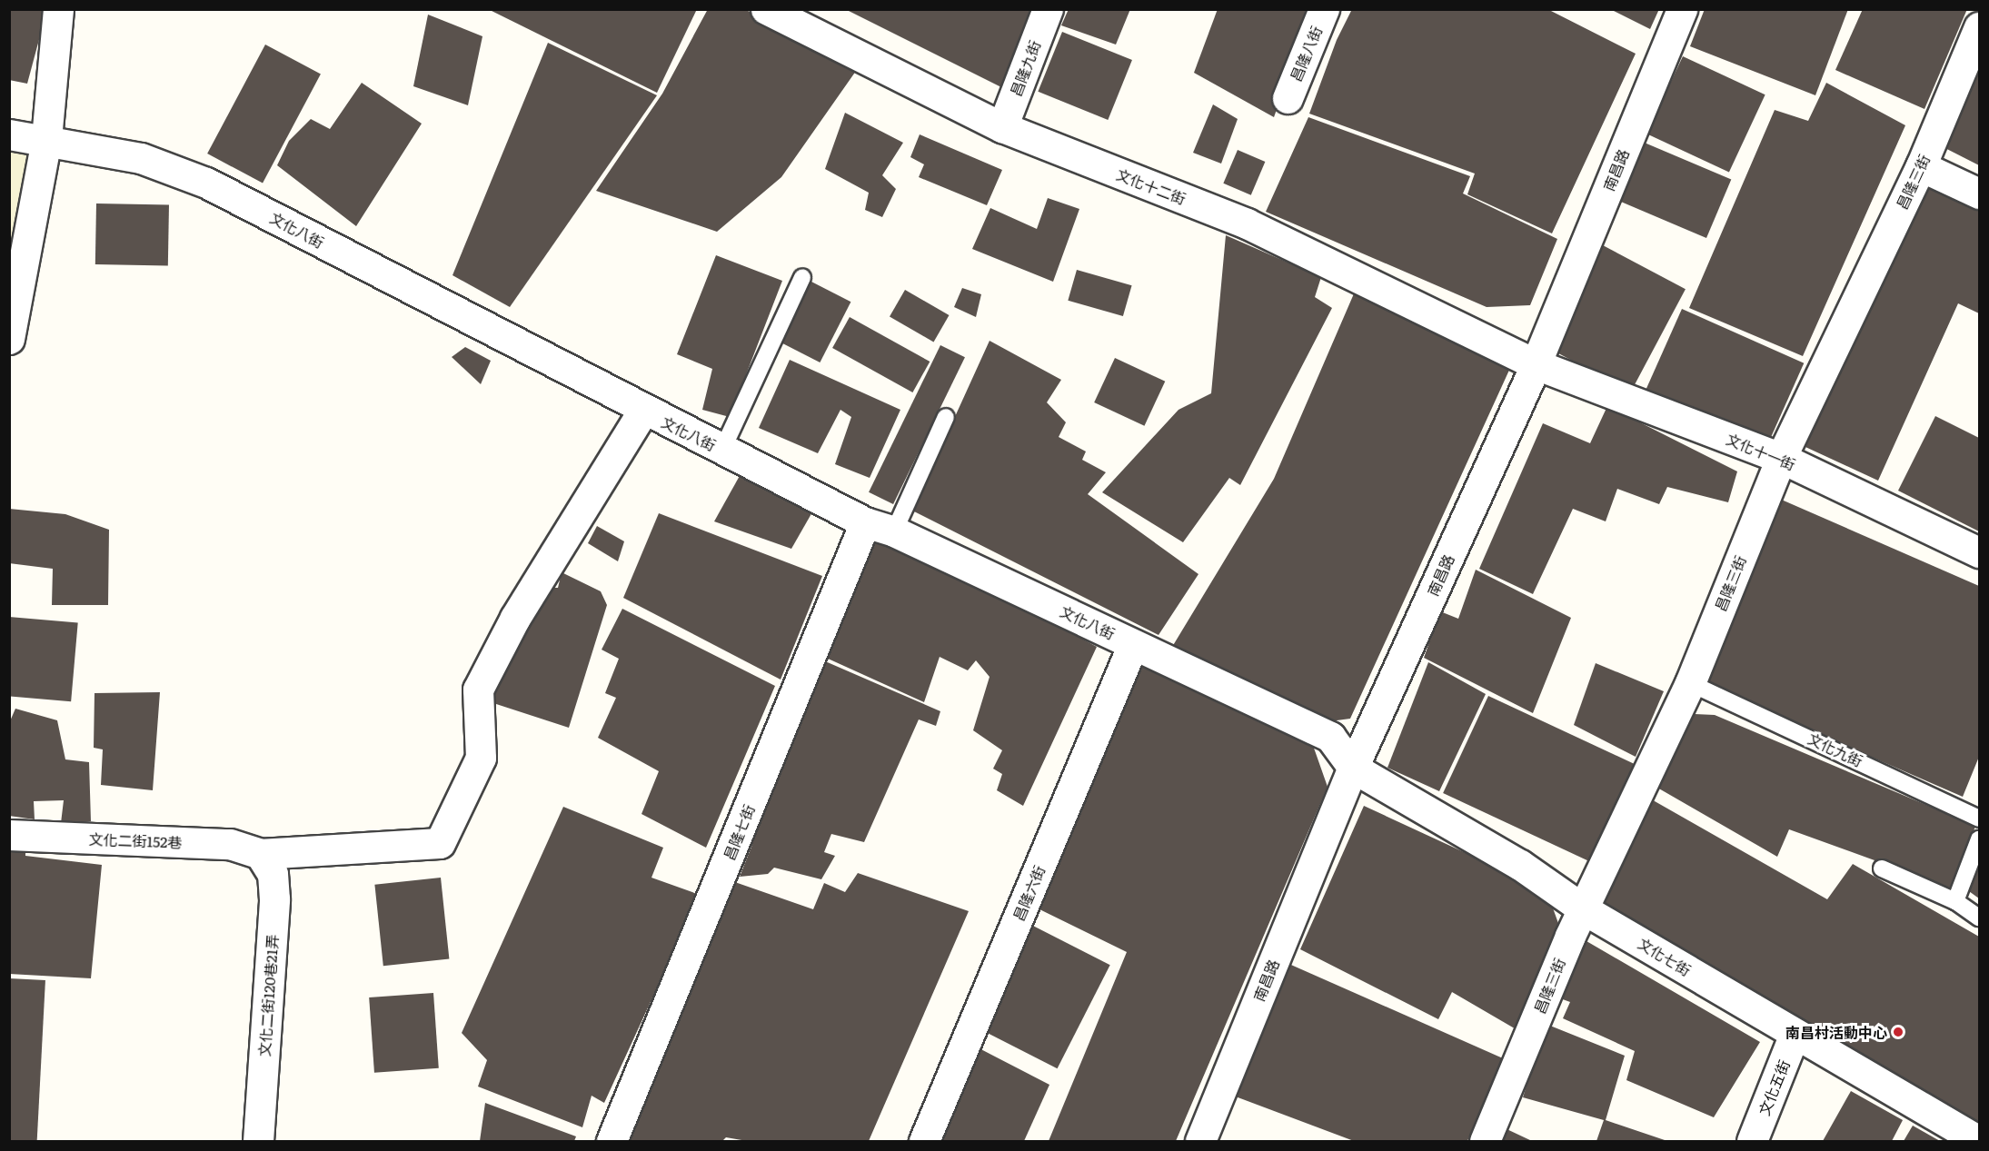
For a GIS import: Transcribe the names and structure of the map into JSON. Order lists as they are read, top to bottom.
{
  "streets": {
    "street": [
      "昌隆八街",
      "昌隆九街",
      "南昌路",
      "昌隆三街",
      "文化十二街",
      "文化八街",
      "文化十一街",
      "昌隆七街",
      "文化二街152巷",
      "昌隆六街",
      "文化七街",
      "文化二街120巷21弄",
      "文化五街"
    ],
    "lane": ["文化九街"]
  },
  "crossings": [
    ["昌隆九街", "文化十二街"],
    ["南昌路", "文化十二街"],
    ["南昌路", "文化八街"],
    ["南昌路", "文化十一街"],
    ["南昌路", "文化七街"],
    ["昌隆三街", "文化十一街"],
    ["昌隆三街", "文化九街"],
    ["昌隆三街", "文化七街"],
    ["文化十二街", "文化十一街"],
    ["文化八街", "昌隆七街"],
    ["文化八街", "昌隆六街"],
    ["文化八街", "文化七街"],
    ["文化二街152巷", "文化二街120巷21弄"],
    ["文化七街", "文化五街"]
  ],
  "places": ["南昌村活動中心"]
}
